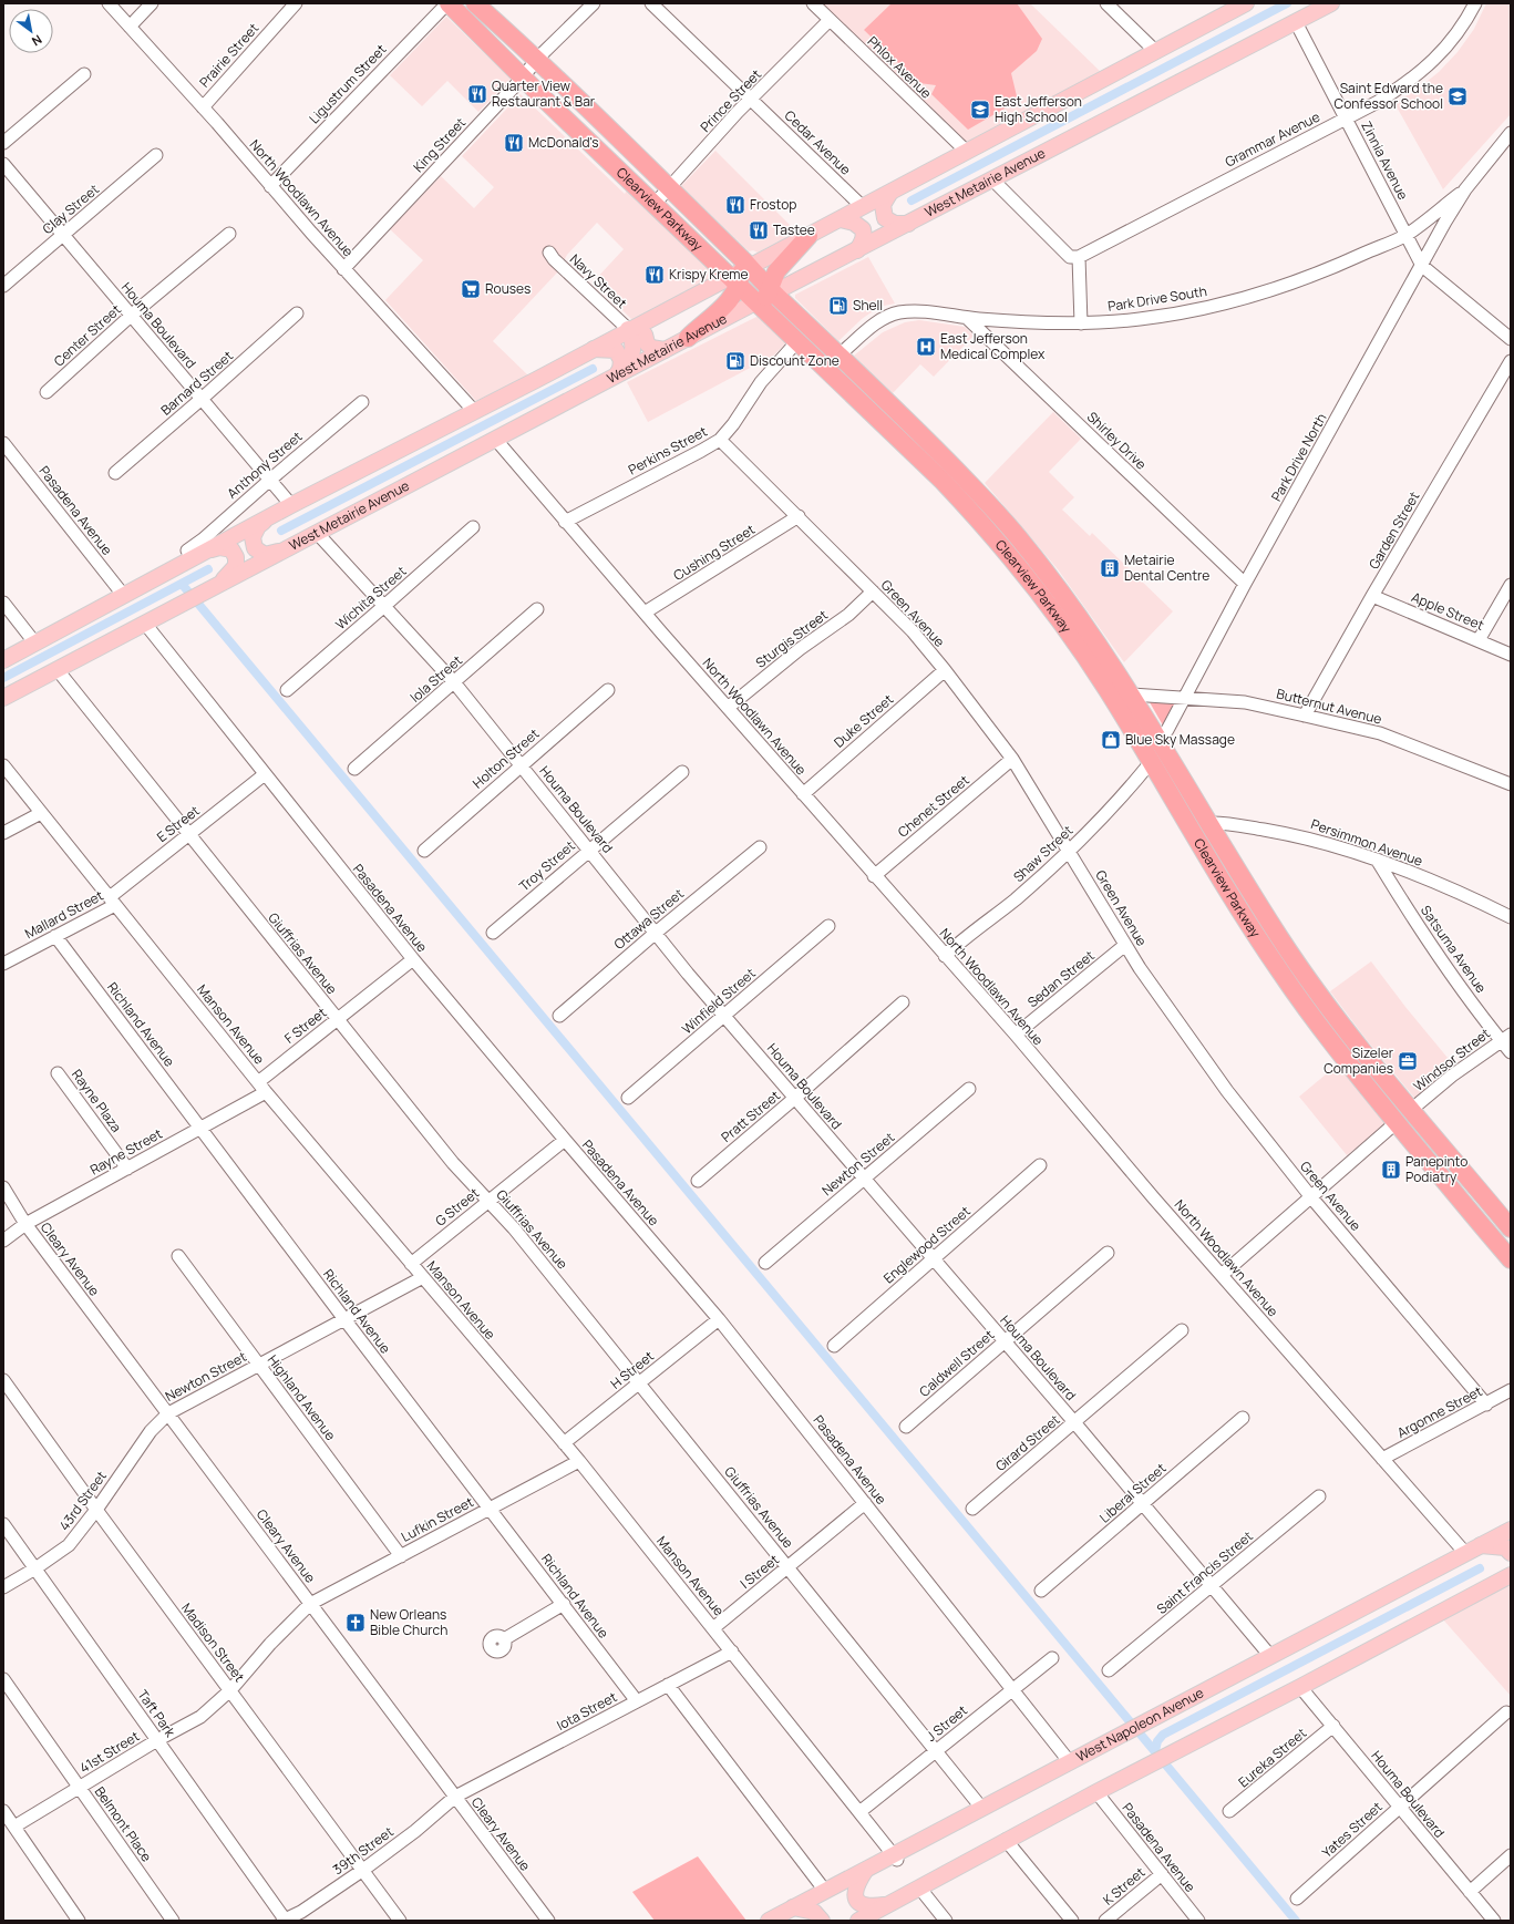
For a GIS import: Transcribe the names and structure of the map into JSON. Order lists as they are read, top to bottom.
{
  "streets": {
    "highway": ["Clearview Parkway"],
    "main road": ["West Metairie Avenue", "West Napoleon Avenue"],
    "street": [
      "Prairie Street",
      "Phlox Avenue",
      "Ligustrum Street",
      "Prince Street",
      "Grammar Avenue",
      "Cedar Avenue",
      "King Street",
      "Zinnia Avenue",
      "North Woodlawn Avenue",
      "Clay Street",
      "Navy Street",
      "Park Drive South",
      "Houma Boulevard",
      "Center Street",
      "Barnard Street",
      "Shirley Drive",
      "Perkins Street",
      "Park Drive North",
      "Anthony Street",
      "Pasadena Avenue",
      "Garden Street",
      "Cushing Street",
      "Wichita Street",
      "Apple Street",
      "Green Avenue",
      "Sturgis Street",
      "Iola Street",
      "Butternut Avenue",
      "Duke Street",
      "Holton Street",
      "Chenet Street",
      "E Street",
      "Persimmon Avenue",
      "Shaw Street",
      "Troy Street",
      "Mallard Street",
      "Ottawa Street",
      "Satsuma Avenue",
      "Giuffrias Avenue",
      "Sedan Street",
      "Winfield Street",
      "Richland Avenue",
      "Manson Avenue",
      "F Street",
      "Windsor Street",
      "Rayne Plaza",
      "Pratt Street",
      "Rayne Street",
      "Newton Street",
      "G Street",
      "Englewood Street",
      "Cleary Avenue",
      "Caldwell Street",
      "H Street",
      "Highland Avenue",
      "Argonne Street",
      "Girard Street",
      "Liberal Street",
      "43rd Street",
      "Lufkin Street",
      "I Street",
      "Saint Francis Street",
      "Madison Street",
      "Iota Street",
      "Taft Park",
      "J Street",
      "41st Street",
      "Eureka Street",
      "Belmont Place",
      "Yates Street",
      "39th Street",
      "K Street"
    ]
  },
  "crossings": [
    ["Prairie Street", "North Woodlawn Avenue"],
    ["Phlox Avenue", "Prince Street"],
    ["Ligustrum Street", "North Woodlawn Avenue"],
    ["Ligustrum Street", "Clearview Parkway"],
    ["Prince Street", "Cedar Avenue"],
    ["Prince Street", "Clearview Parkway"],
    ["Grammar Avenue", "Zinnia Avenue"],
    ["King Street", "North Woodlawn Avenue"],
    ["King Street", "Clearview Parkway"],
    ["Zinnia Avenue", "West Metairie Avenue"],
    ["Zinnia Avenue", "Park Drive South"],
    ["Zinnia Avenue", "Park Drive North"],
    ["West Metairie Avenue", "North Woodlawn Avenue"],
    ["West Metairie Avenue", "Clearview Parkway"],
    ["West Metairie Avenue", "Houma Boulevard"],
    ["West Metairie Avenue", "Pasadena Avenue"],
    ["West Metairie Avenue", "Giuffrias Avenue"],
    ["North Woodlawn Avenue", "Perkins Street"],
    ["North Woodlawn Avenue", "Cushing Street"],
    ["North Woodlawn Avenue", "Sturgis Street"],
    ["North Woodlawn Avenue", "Duke Street"],
    ["North Woodlawn Avenue", "Chenet Street"],
    ["North Woodlawn Avenue", "Shaw Street"],
    ["North Woodlawn Avenue", "Sedan Street"],
    ["North Woodlawn Avenue", "Argonne Street"],
    ["North Woodlawn Avenue", "West Napoleon Avenue"],
    ["Clearview Parkway", "Park Drive South"],
    ["Clearview Parkway", "Perkins Street"],
    ["Clearview Parkway", "Park Drive North"],
    ["Clearview Parkway", "Butternut Avenue"],
    ["Clearview Parkway", "Persimmon Avenue"],
    ["Clearview Parkway", "Shaw Street"],
    ["Clearview Parkway", "Windsor Street"],
    ["Clay Street", "Houma Boulevard"],
    ["Park Drive South", "Shirley Drive"],
    ["Park Drive South", "Park Drive North"],
    ["Houma Boulevard", "Center Street"],
    ["Houma Boulevard", "Barnard Street"],
    ["Houma Boulevard", "Anthony Street"],
    ["Houma Boulevard", "Wichita Street"],
    ["Houma Boulevard", "Iola Street"],
    ["Houma Boulevard", "Holton Street"],
    ["Houma Boulevard", "Troy Street"],
    ["Houma Boulevard", "Ottawa Street"],
    ["Houma Boulevard", "Winfield Street"],
    ["Houma Boulevard", "Pratt Street"],
    ["Houma Boulevard", "Newton Street"],
    ["Houma Boulevard", "Englewood Street"],
    ["Houma Boulevard", "Caldwell Street"],
    ["Houma Boulevard", "Girard Street"],
    ["Houma Boulevard", "Liberal Street"],
    ["Houma Boulevard", "Saint Francis Street"],
    ["Houma Boulevard", "West Napoleon Avenue"],
    ["Houma Boulevard", "Eureka Street"],
    ["Houma Boulevard", "Yates Street"],
    ["Shirley Drive", "Park Drive North"],
    ["Perkins Street", "Green Avenue"],
    ["Park Drive North", "Butternut Avenue"],
    ["Pasadena Avenue", "E Street"],
    ["Pasadena Avenue", "F Street"],
    ["Pasadena Avenue", "G Street"],
    ["Pasadena Avenue", "H Street"],
    ["Pasadena Avenue", "I Street"],
    ["Pasadena Avenue", "J Street"],
    ["Pasadena Avenue", "West Napoleon Avenue"],
    ["Pasadena Avenue", "K Street"],
    ["Garden Street", "Apple Street"],
    ["Garden Street", "Butternut Avenue"],
    ["Cushing Street", "Green Avenue"],
    ["Green Avenue", "Sturgis Street"],
    ["Green Avenue", "Duke Street"],
    ["Green Avenue", "Chenet Street"],
    ["Green Avenue", "Shaw Street"],
    ["Green Avenue", "Sedan Street"],
    ["Green Avenue", "Argonne Street"],
    ["E Street", "Mallard Street"],
    ["E Street", "Giuffrias Avenue"],
    ["E Street", "Manson Avenue"],
    ["Persimmon Avenue", "Satsuma Avenue"],
    ["Mallard Street", "Richland Avenue"],
    ["Mallard Street", "Manson Avenue"],
    ["Satsuma Avenue", "Windsor Street"],
    ["Giuffrias Avenue", "F Street"],
    ["Giuffrias Avenue", "G Street"],
    ["Giuffrias Avenue", "H Street"],
    ["Giuffrias Avenue", "I Street"],
    ["Giuffrias Avenue", "J Street"],
    ["Giuffrias Avenue", "West Napoleon Avenue"],
    ["Richland Avenue", "Rayne Street"],
    ["Richland Avenue", "Newton Street"],
    ["Richland Avenue", "Lufkin Street"],
    ["Richland Avenue", "Iota Street"],
    ["Manson Avenue", "F Street"],
    ["Manson Avenue", "Rayne Street"],
    ["Manson Avenue", "Newton Street"],
    ["Manson Avenue", "G Street"],
    ["Manson Avenue", "H Street"],
    ["Manson Avenue", "Lufkin Street"],
    ["Manson Avenue", "I Street"],
    ["Manson Avenue", "Iota Street"],
    ["Manson Avenue", "J Street"],
    ["Manson Avenue", "West Napoleon Avenue"],
    ["F Street", "Rayne Street"],
    ["Rayne Plaza", "Rayne Street"],
    ["Rayne Street", "Cleary Avenue"],
    ["Newton Street", "Cleary Avenue"],
    ["Newton Street", "Highland Avenue"],
    ["Newton Street", "43rd Street"],
    ["Cleary Avenue", "43rd Street"],
    ["Cleary Avenue", "Lufkin Street"],
    ["Cleary Avenue", "Iota Street"],
    ["Cleary Avenue", "41st Street"],
    ["Cleary Avenue", "39th Street"],
    ["Highland Avenue", "Lufkin Street"],
    ["43rd Street", "Madison Street"],
    ["43rd Street", "Taft Park"],
    ["Lufkin Street", "41st Street"],
    ["Madison Street", "41st Street"],
    ["Madison Street", "39th Street"],
    ["Iota Street", "39th Street"],
    ["Taft Park", "41st Street"],
    ["Taft Park", "39th Street"],
    ["41st Street", "Belmont Place"]
  ],
  "places": {
    "restaurant": [
      "Quarter View Restaurant & Bar",
      "McDonald's",
      "Frostop",
      "Tastee",
      "Krispy Kreme"
    ],
    "school or university": ["Saint Edward the Confessor School", "East Jefferson High School"],
    "supermarket": ["Rouses"],
    "fuel station": ["Shell", "Discount Zone"],
    "hospital": ["East Jefferson Medical Complex"],
    "building": ["Metairie Dental Centre", "Panepinto Podiatry"],
    "shop": ["Blue Sky Massage"],
    "office": ["Sizeler Companies"],
    "church": ["New Orleans Bible Church"]
  },
  "north": "bottom right"
}
